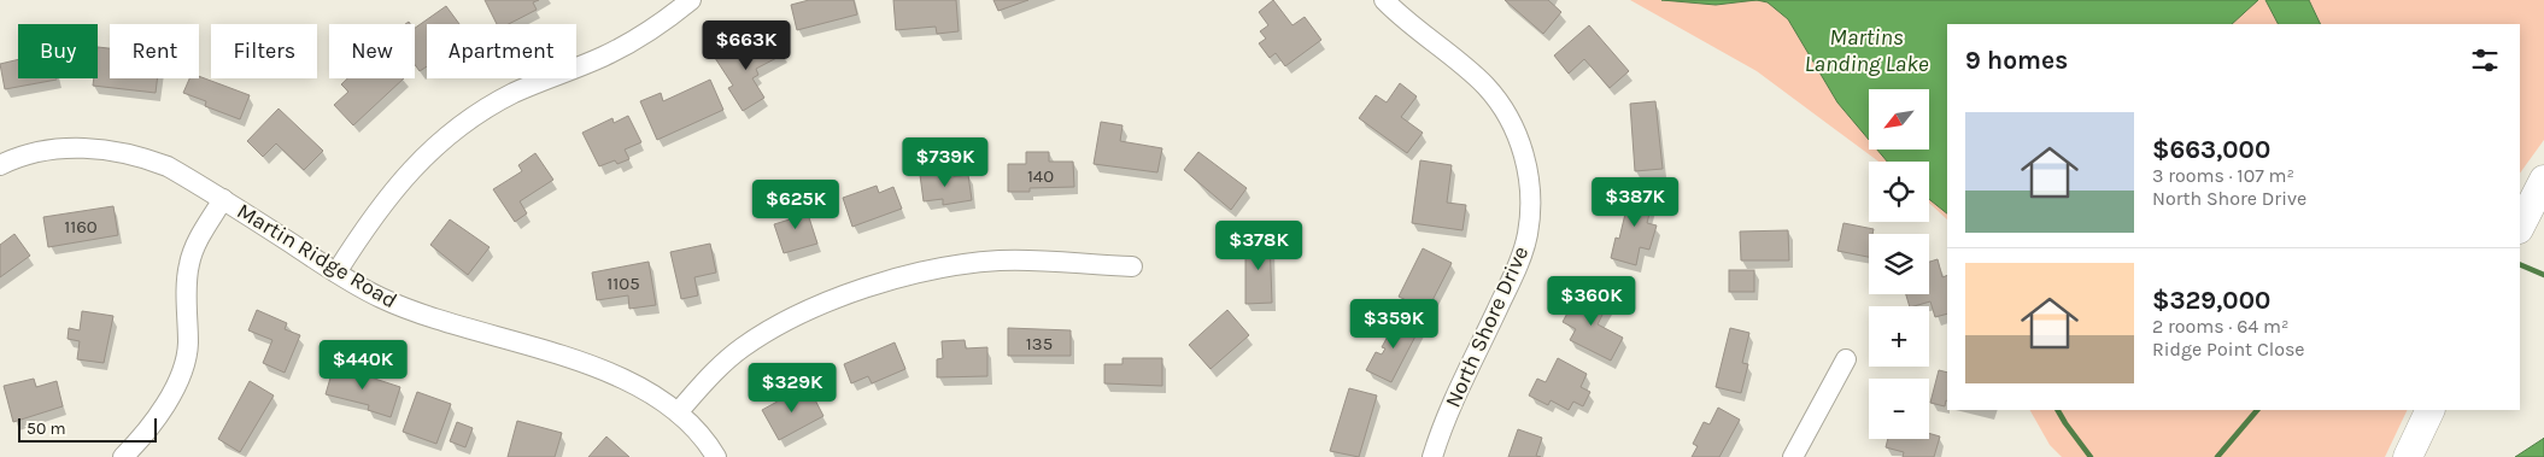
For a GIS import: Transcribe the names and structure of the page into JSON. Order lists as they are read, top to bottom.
{
  "streets": {
    "street": ["Martin Ridge Road", "North Shore Drive"]
  },
  "water": ["Martins Landing Lake"],
  "house_numbers": [
    "140",
    "1160",
    "1105",
    "135"
  ],
  "scale_bar": "50 m",
  "north": "bottom left",
  "page": {
    "price": [
      "$663K",
      "$739K",
      "$387K",
      "$625K",
      "$378K",
      "$360K",
      "$359K",
      "$440K",
      "$329K"
    ],
    "chip": [
      "Buy",
      "Rent",
      "Filters",
      "New",
      "Apartment"
    ],
    "heading": "9 homes",
    "map_buttons": ["+", "−"],
    "list": [
      {
        "name": "$663,000",
        "note": "3 rooms · 107 m² · North Shore Drive"
      },
      {
        "name": "$329,000",
        "note": "2 rooms · 64 m² · Ridge Point Close"
      }
    ],
    "scale": "50 m"
  }
}
